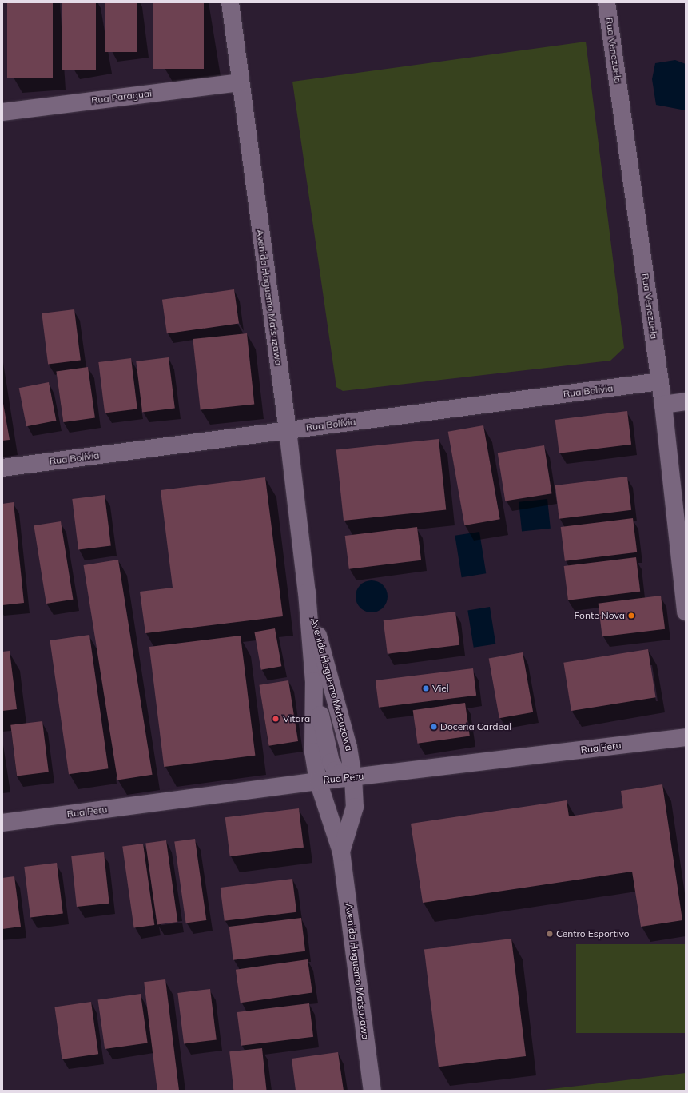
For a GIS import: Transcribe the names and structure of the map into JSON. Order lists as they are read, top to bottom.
{
  "streets": {
    "street": [
      "Rua Venezuela",
      "Rua Paraguai",
      "Avenida Haguemo Matsuzawa",
      "Rua Bolívia",
      "Rua Peru"
    ]
  },
  "crossings": [
    ["Rua Venezuela", "Rua Bolívia"],
    ["Rua Paraguai", "Avenida Haguemo Matsuzawa"],
    ["Avenida Haguemo Matsuzawa", "Rua Bolívia"],
    ["Avenida Haguemo Matsuzawa", "Rua Peru"]
  ],
  "places": [
    "Fonte Nova",
    "Viel",
    "Vitara",
    "Doceria Cardeal",
    "Centro Esportivo"
  ]
}
